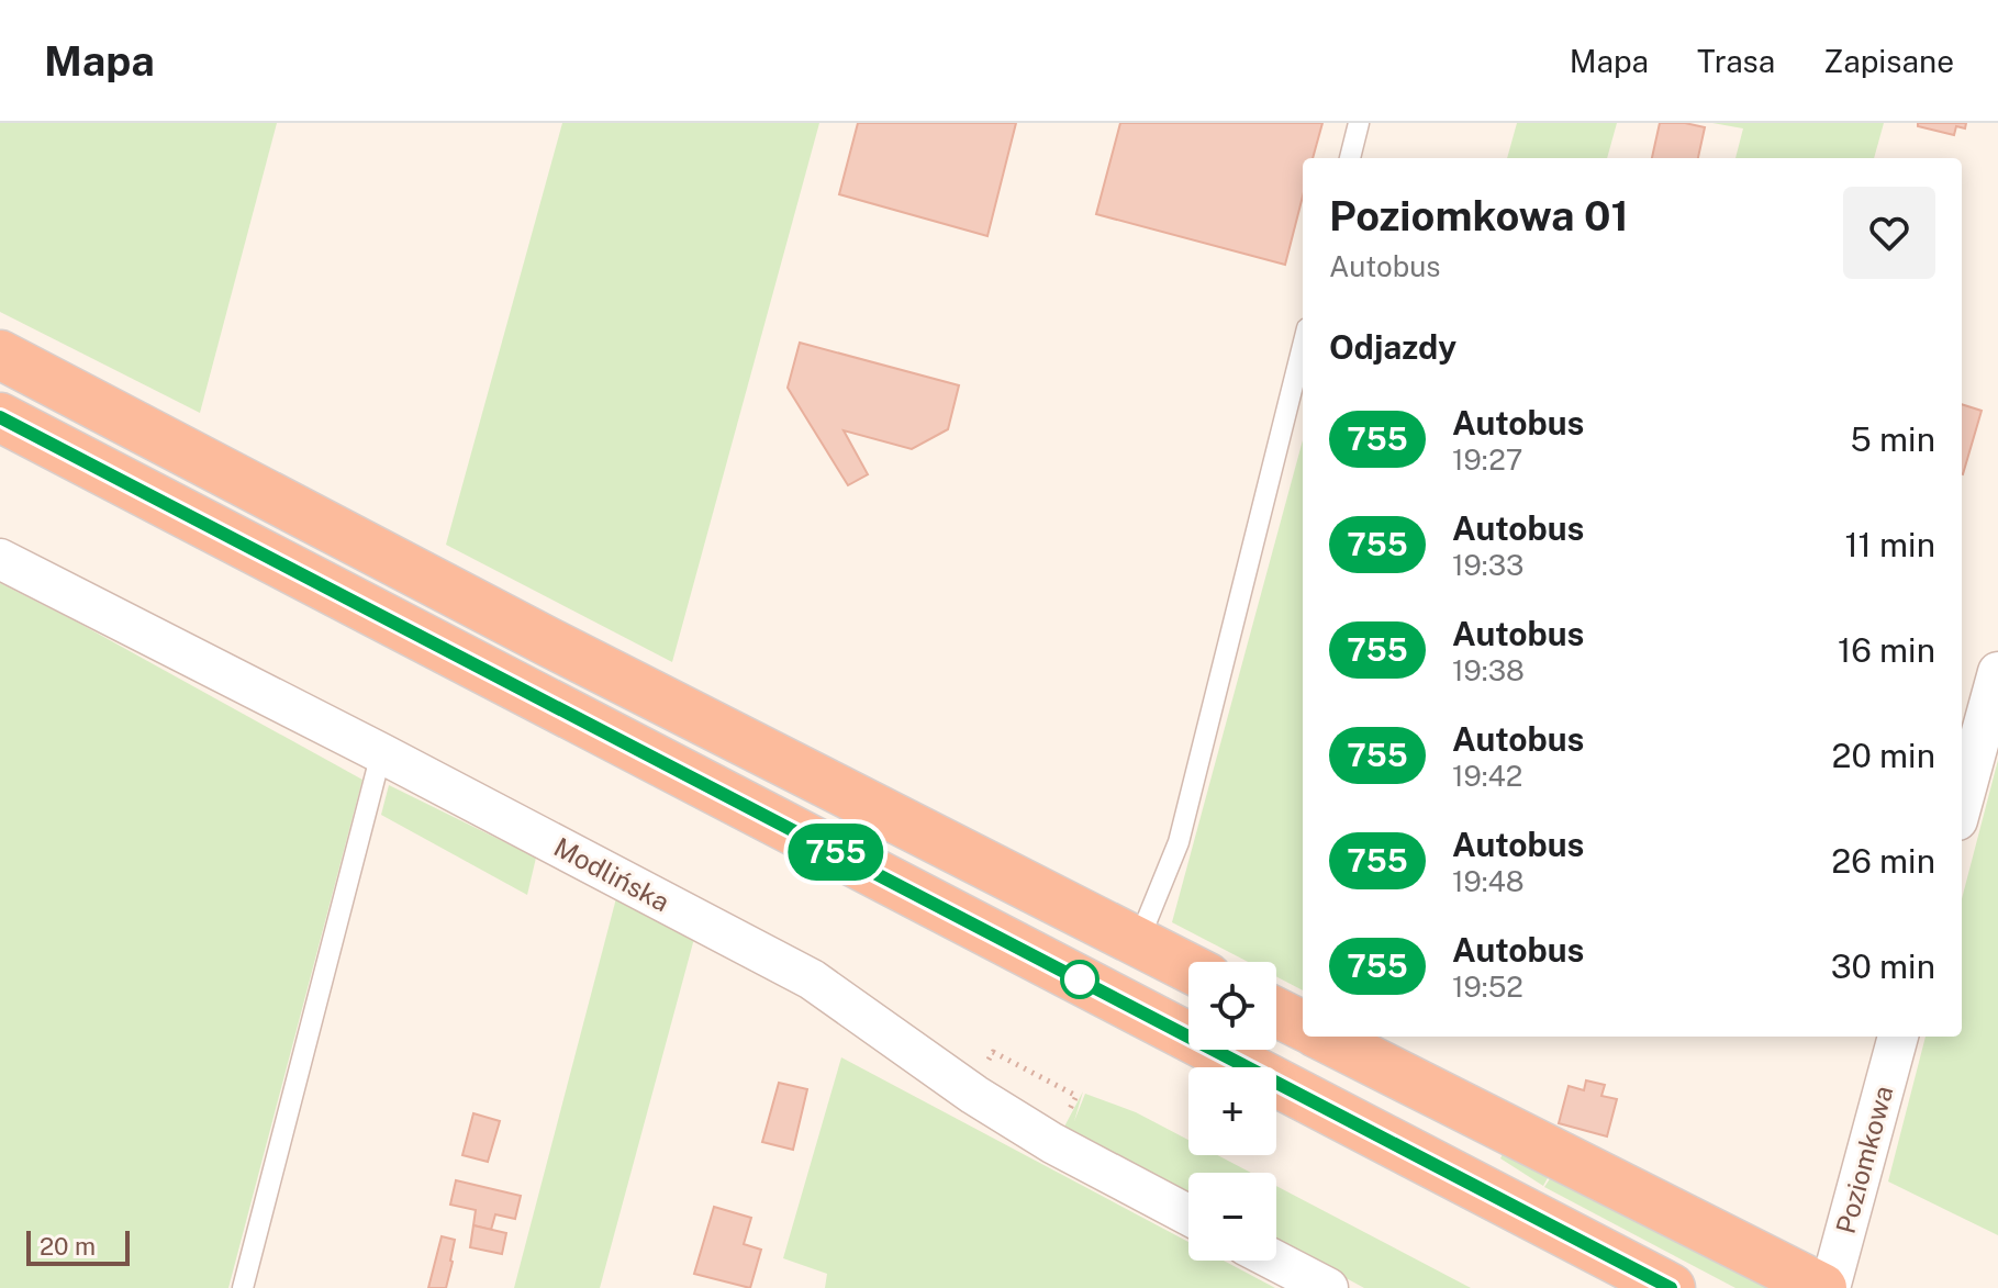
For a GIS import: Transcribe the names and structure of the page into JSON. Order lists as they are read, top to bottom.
{
  "streets": {
    "street": ["Modlińska", "Poziomkowa"]
  },
  "lines": ["bus line 755"],
  "scale_bar": "20 m",
  "page": {
    "header": "Mapa",
    "nav": ["Mapa", "Trasa", "Zapisane"],
    "on_map": "755",
    "heading": [
      ["Poziomkowa 01", "Autobus"],
      "Odjazdy"
    ],
    "list": [
      {
        "mark": "755",
        "name": "Autobus",
        "note": "19:27",
        "value": "5 min"
      },
      {
        "mark": "755",
        "name": "Autobus",
        "note": "19:33",
        "value": "11 min"
      },
      {
        "mark": "755",
        "name": "Autobus",
        "note": "19:38",
        "value": "16 min"
      },
      {
        "mark": "755",
        "name": "Autobus",
        "note": "19:42",
        "value": "20 min"
      },
      {
        "mark": "755",
        "name": "Autobus",
        "note": "19:48",
        "value": "26 min"
      },
      {
        "mark": "755",
        "name": "Autobus",
        "note": "19:52",
        "value": "30 min"
      }
    ],
    "map_buttons": ["+", "−"],
    "scale": "20 m"
  }
}
